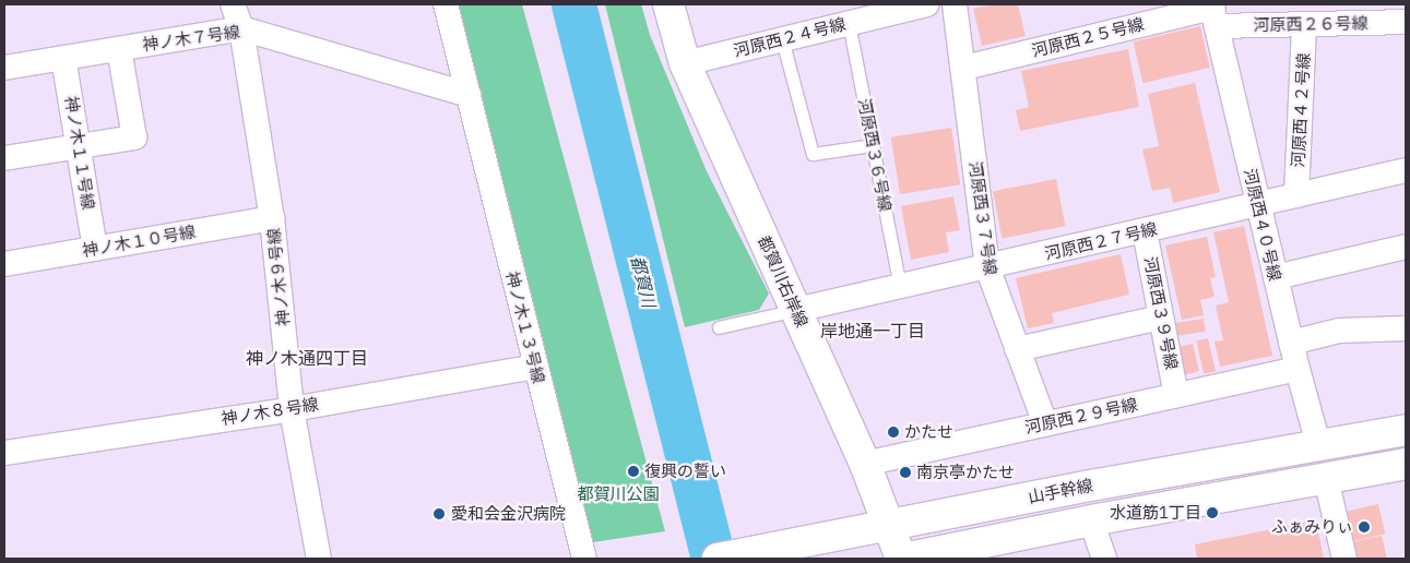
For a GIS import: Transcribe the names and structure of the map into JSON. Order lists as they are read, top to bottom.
{
  "streets": {
    "main road": ["都賀川右岸線", "山手幹線"],
    "street": [
      "河原西２６号線",
      "河原西２４号線",
      "河原西２５号線",
      "神ノ木７号線",
      "河原西４２号線",
      "神ノ木１１号線",
      "河原西３７号線",
      "河原西４０号線",
      "神ノ木１０号線",
      "河原西２７号線",
      "神ノ木９号線",
      "河原西３９号線",
      "神ノ木１３号線",
      "神ノ木８号線",
      "河原西２９号線"
    ],
    "lane": ["河原西３６号線"]
  },
  "crossings": [
    ["河原西２６号線", "河原西２５号線"],
    ["河原西２６号線", "河原西４２号線"],
    ["河原西２６号線", "河原西４０号線"],
    ["河原西２４号線", "河原西３６号線"],
    ["河原西２４号線", "都賀川右岸線"],
    ["河原西２５号線", "河原西３７号線"],
    ["河原西２５号線", "河原西４０号線"],
    ["神ノ木７号線", "神ノ木１１号線"],
    ["神ノ木７号線", "神ノ木９号線"],
    ["神ノ木７号線", "神ノ木１３号線"],
    ["河原西４２号線", "河原西２７号線"],
    ["神ノ木１１号線", "神ノ木１０号線"],
    ["河原西３６号線", "河原西２７号線"],
    ["河原西３７号線", "河原西２７号線"],
    ["河原西３７号線", "河原西２９号線"],
    ["河原西４０号線", "河原西２７号線"],
    ["河原西４０号線", "河原西２９号線"],
    ["河原西４０号線", "山手幹線"],
    ["神ノ木１０号線", "神ノ木９号線"],
    ["河原西２７号線", "都賀川右岸線"],
    ["河原西２７号線", "河原西３９号線"],
    ["神ノ木９号線", "神ノ木８号線"],
    ["都賀川右岸線", "河原西２９号線"],
    ["都賀川右岸線", "山手幹線"],
    ["河原西３９号線", "河原西２９号線"],
    ["神ノ木１３号線", "神ノ木８号線"]
  ],
  "districts": ["岸地通一丁目", "神ノ木通四丁目"],
  "water": ["都賀川"],
  "parks": ["都賀川公園"],
  "places": [
    "かたせ",
    "復興の誓い",
    "南京亭かたせ",
    "水道筋1丁目",
    "愛和会金沢病院",
    "ふぁみりぃ"
  ]
}
